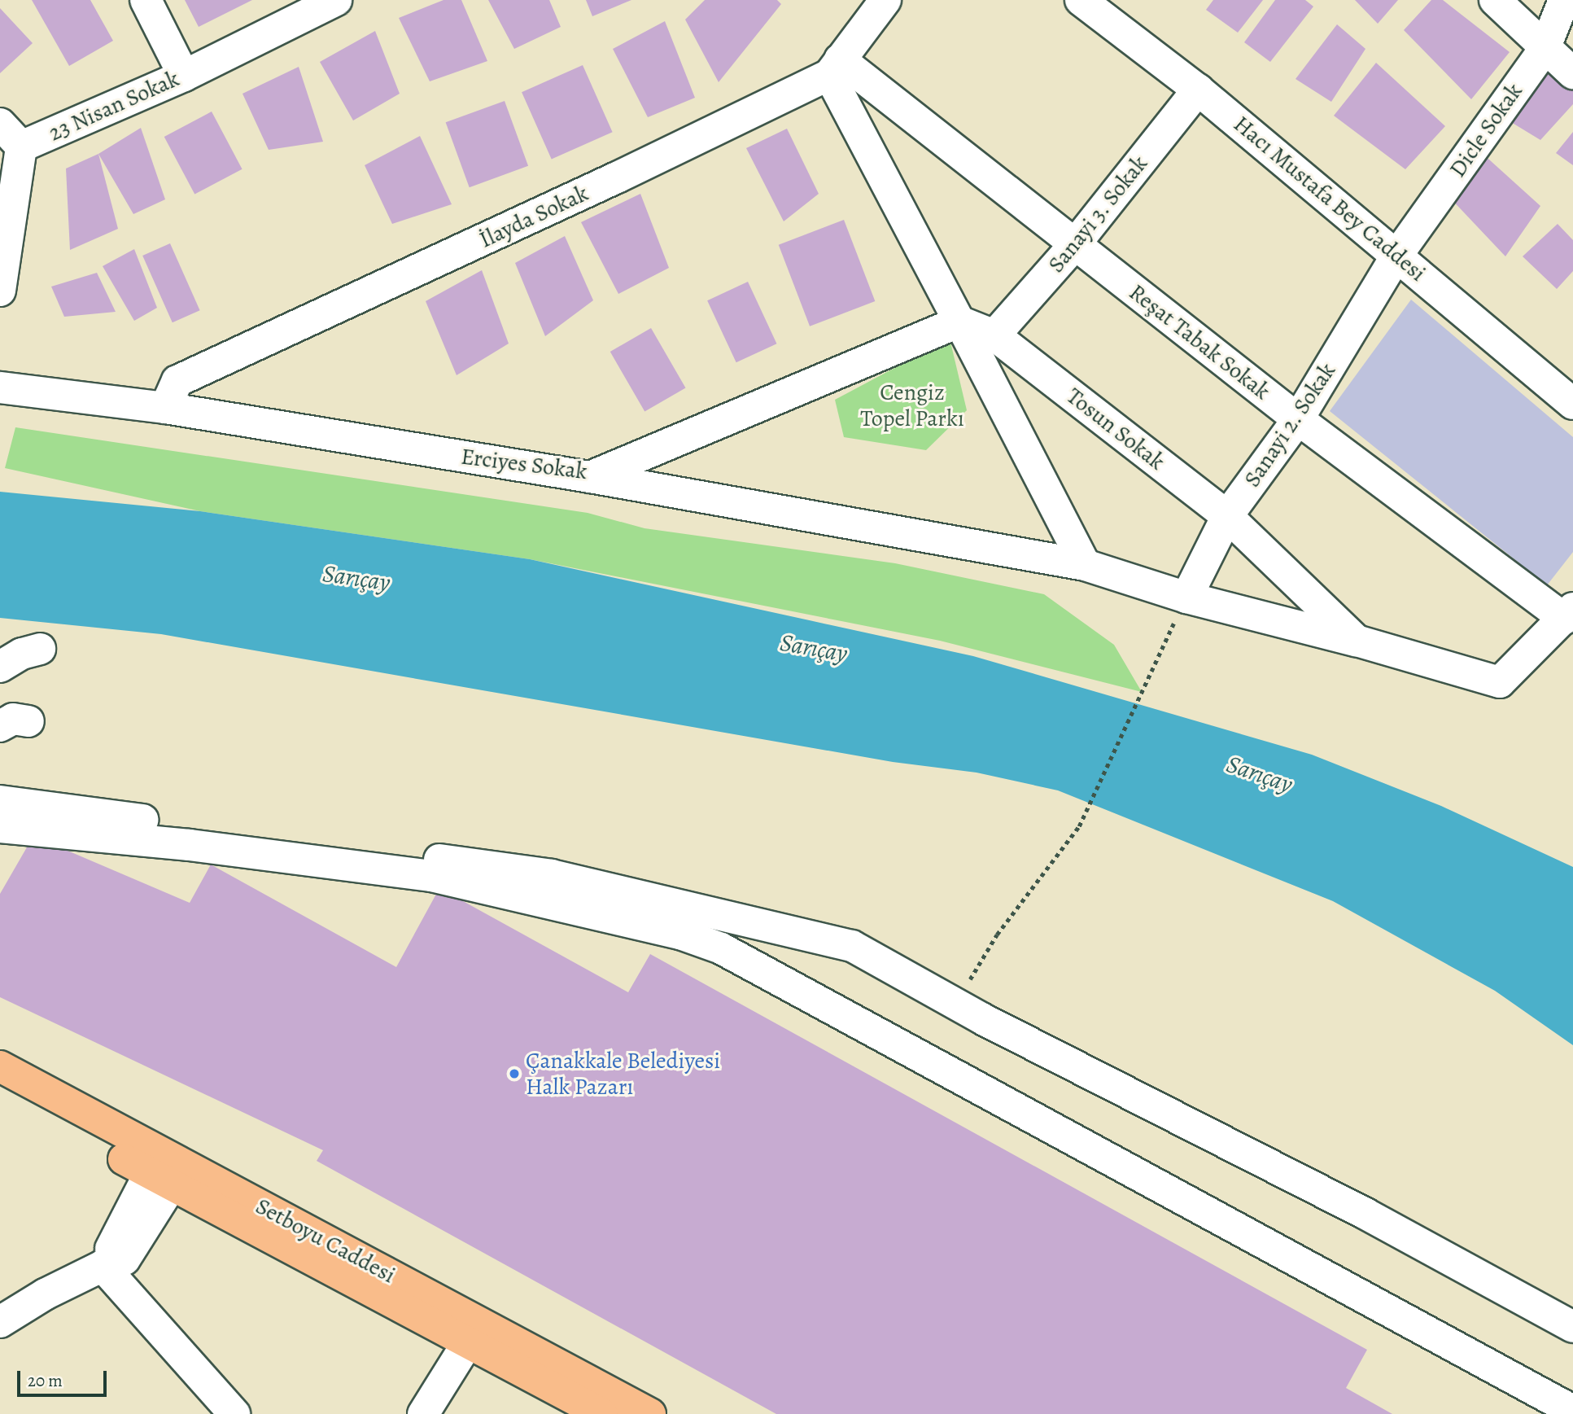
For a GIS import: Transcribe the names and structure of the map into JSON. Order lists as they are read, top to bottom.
{
  "streets": {
    "main road": ["Setboyu Caddesi"],
    "street": [
      "23 Nisan Sokak",
      "Dicle Sokak",
      "Hacı Mustafa Bey Caddesi",
      "Sanayi 3. Sokak",
      "İlayda Sokak",
      "Reşat Tabak Sokak",
      "Sanayi 2. Sokak",
      "Tosun Sokak",
      "Erciyes Sokak"
    ]
  },
  "crossings": [
    ["Dicle Sokak", "Hacı Mustafa Bey Caddesi"],
    ["Dicle Sokak", "Sanayi 2. Sokak"],
    ["Hacı Mustafa Bey Caddesi", "Sanayi 3. Sokak"],
    ["Hacı Mustafa Bey Caddesi", "Sanayi 2. Sokak"],
    ["Sanayi 3. Sokak", "Reşat Tabak Sokak"],
    ["Sanayi 3. Sokak", "Tosun Sokak"],
    ["İlayda Sokak", "Reşat Tabak Sokak"],
    ["İlayda Sokak", "Erciyes Sokak"],
    ["Reşat Tabak Sokak", "Sanayi 2. Sokak"],
    ["Reşat Tabak Sokak", "Tosun Sokak"],
    ["Sanayi 2. Sokak", "Tosun Sokak"],
    ["Tosun Sokak", "Erciyes Sokak"]
  ],
  "water": ["Sarıçay"],
  "parks": ["Cengiz Topel Parkı"],
  "places": ["Çanakkale Belediyesi Halk Pazarı"],
  "scale_bar": "20 m"
}
